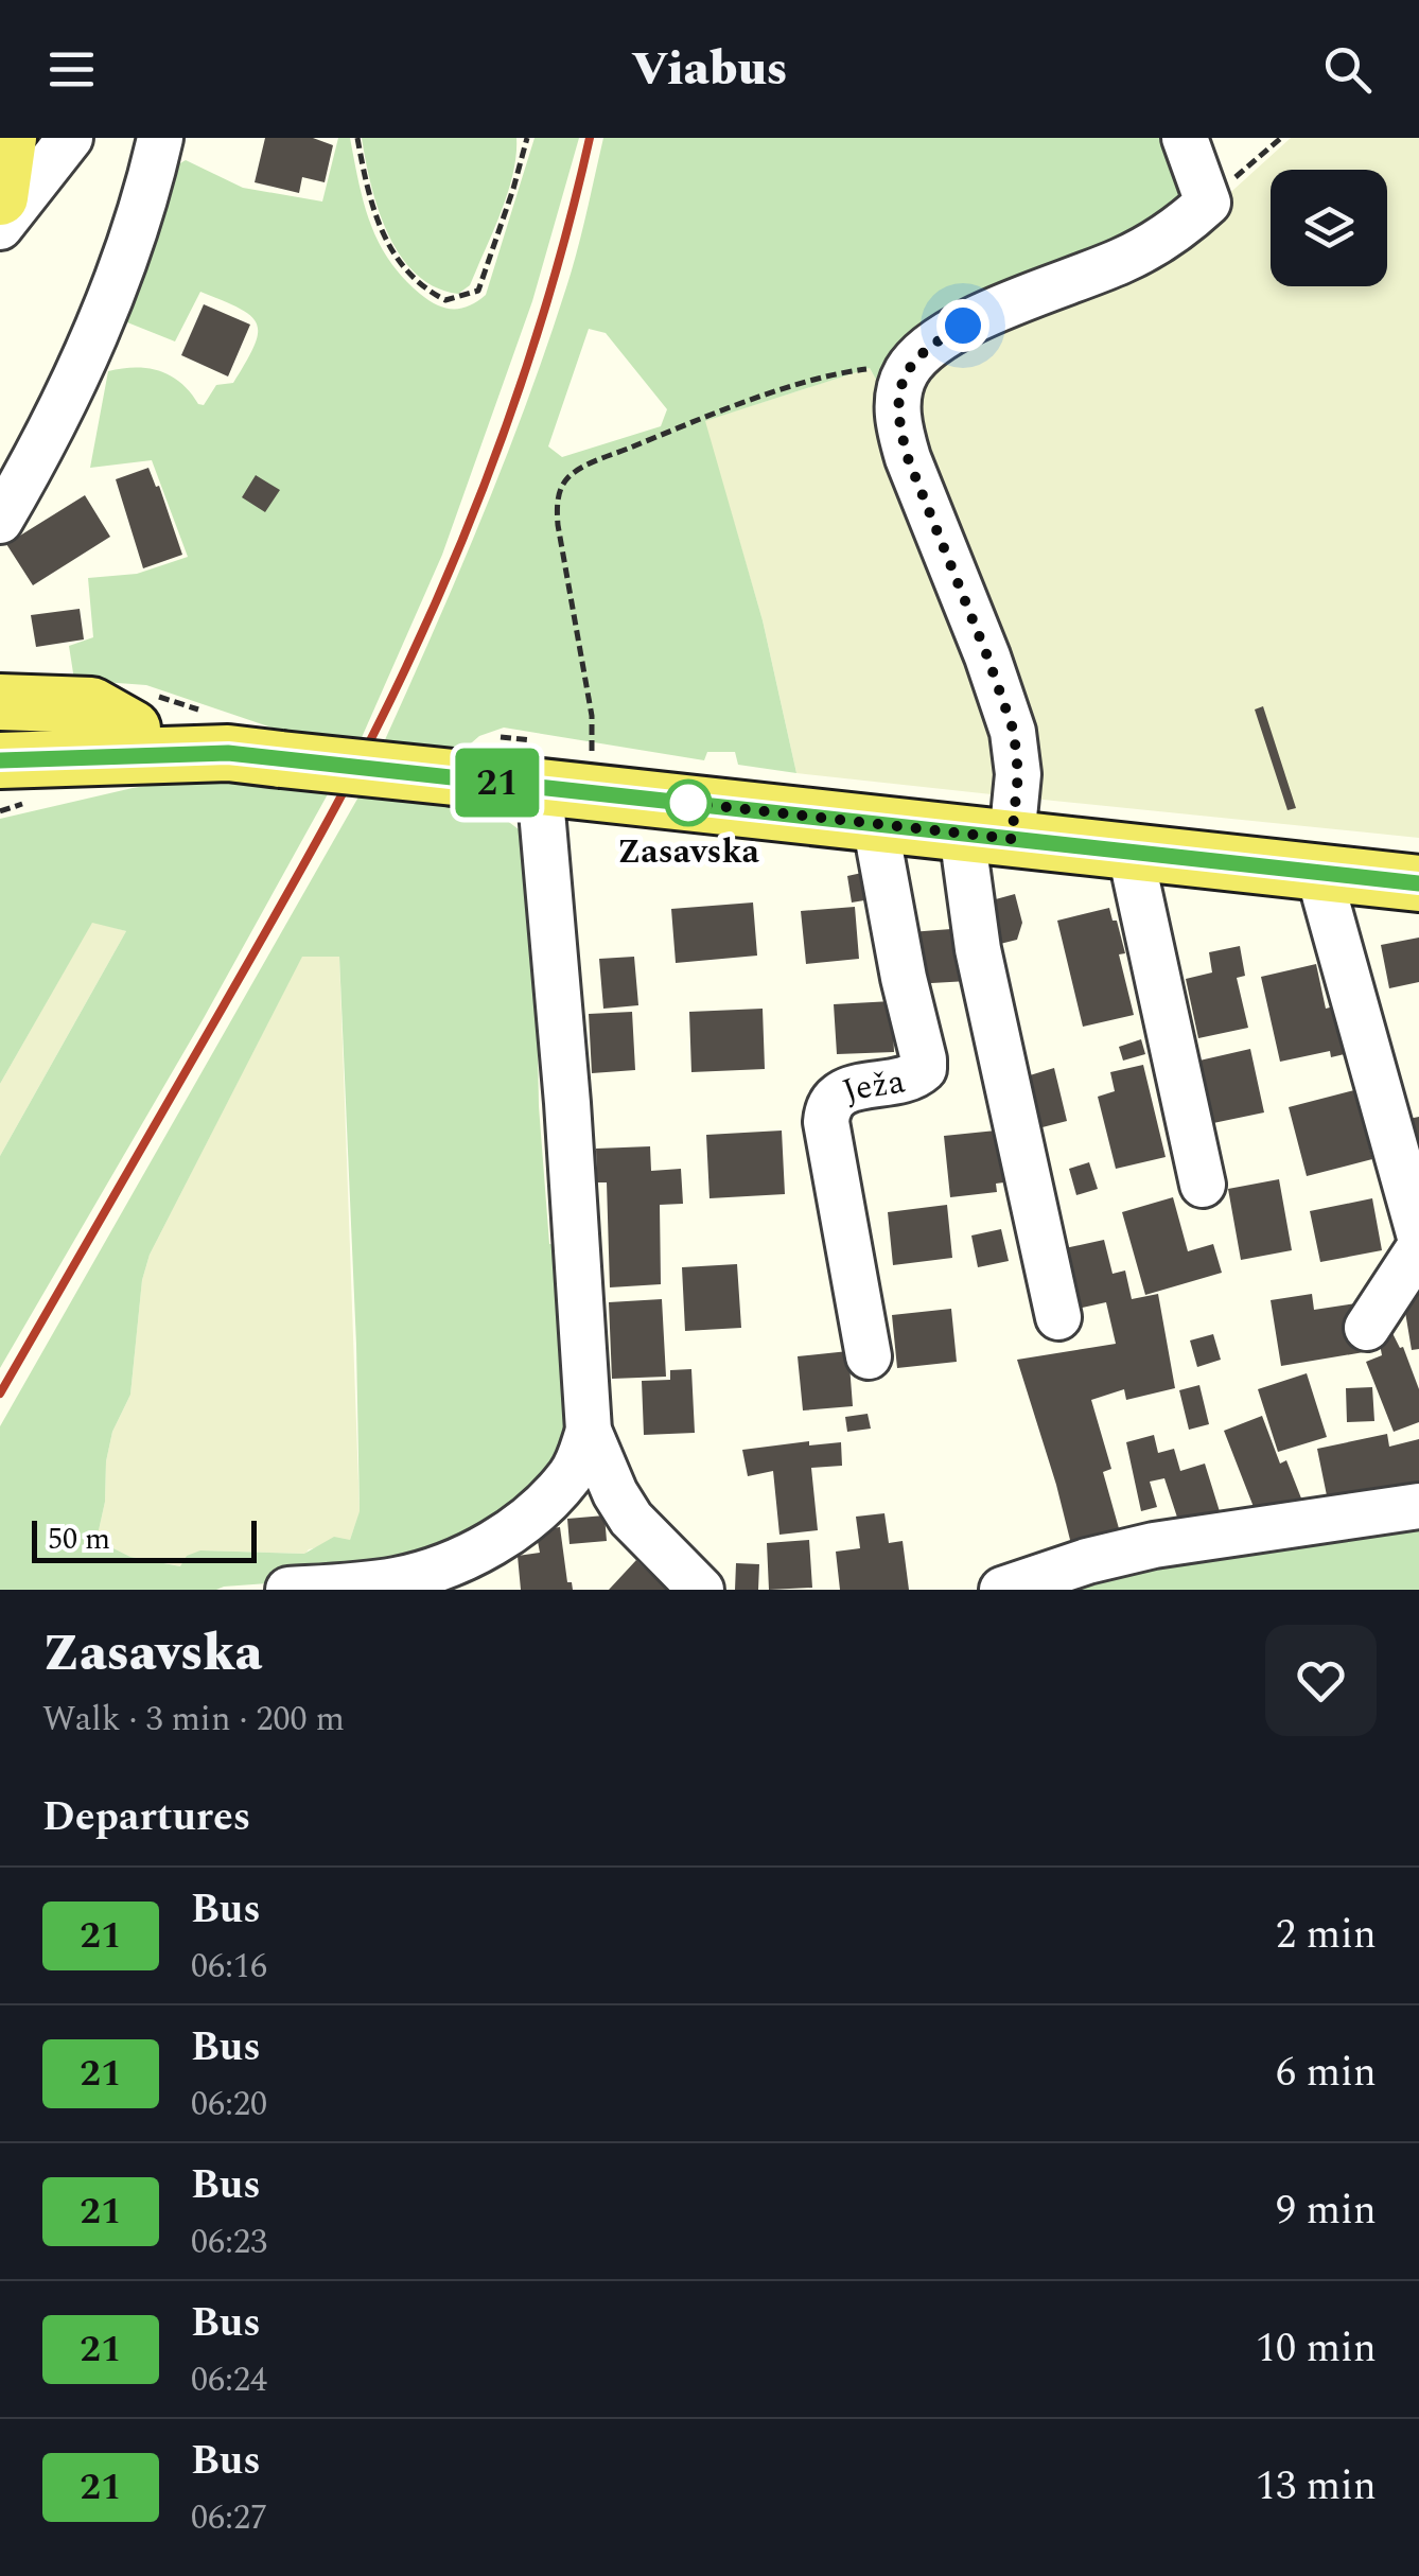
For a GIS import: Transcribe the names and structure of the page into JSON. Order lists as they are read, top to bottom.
{
  "streets": {
    "street": ["Ježa"]
  },
  "places": ["Zasavska"],
  "lines": ["bus line 21"],
  "scale_bar": "50 m",
  "page": {
    "header": "Viabus",
    "on_map": "21",
    "scale": "50 m",
    "heading": [
      ["Zasavska", "Walk · 3 min · 200 m"],
      "Departures"
    ],
    "list": [
      {
        "mark": "21",
        "name": "Bus",
        "note": "06:16",
        "value": "2 min"
      },
      {
        "mark": "21",
        "name": "Bus",
        "note": "06:20",
        "value": "6 min"
      },
      {
        "mark": "21",
        "name": "Bus",
        "note": "06:23",
        "value": "9 min"
      },
      {
        "mark": "21",
        "name": "Bus",
        "note": "06:24",
        "value": "10 min"
      },
      {
        "mark": "21",
        "name": "Bus",
        "note": "06:27",
        "value": "13 min"
      }
    ]
  }
}
